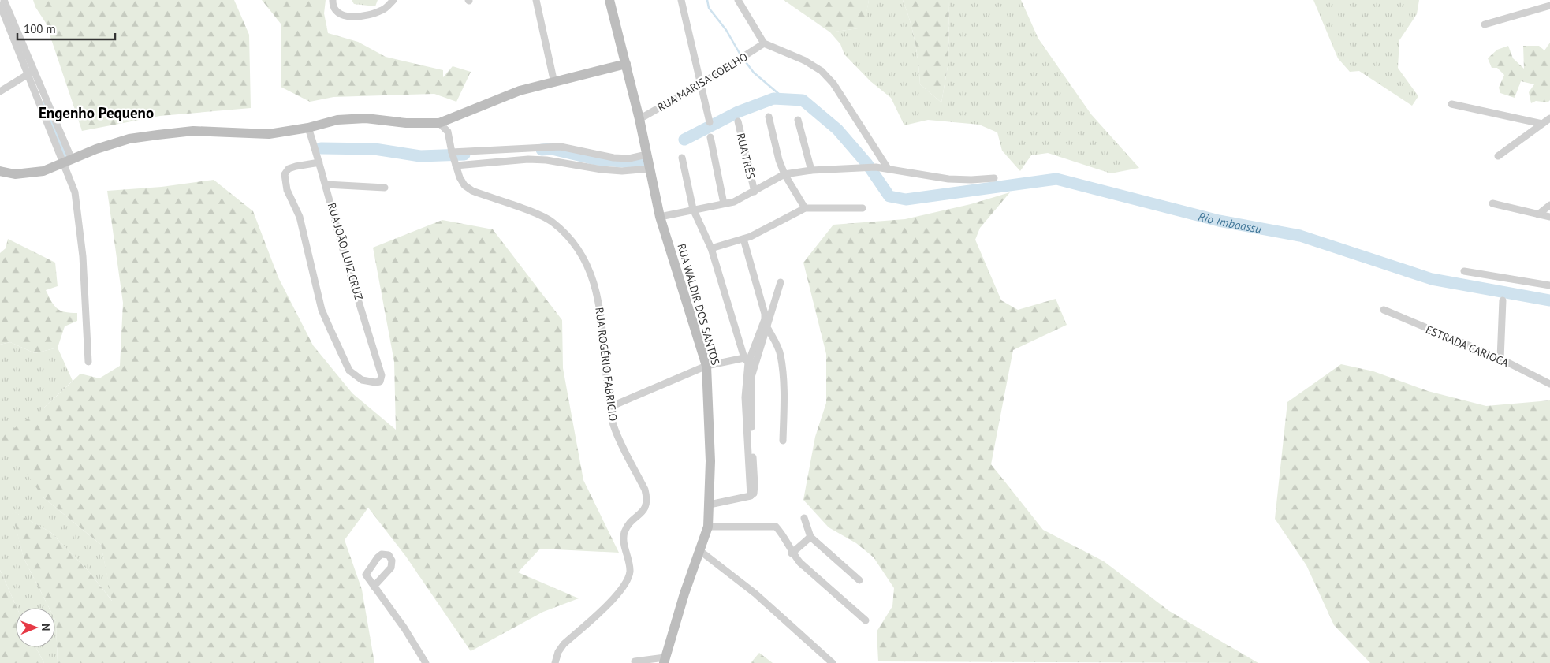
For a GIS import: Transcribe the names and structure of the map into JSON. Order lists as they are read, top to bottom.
{
  "streets": {
    "street": [
      "RUA MARISA COELHO",
      "RUA TRÊS",
      "RUA JOÃO LUIZ CRUZ",
      "RUA WALDIR DOS SANTOS",
      "ESTRADA CARIOCA",
      "RUA ROGÉRIO FABRICIO"
    ]
  },
  "crossings": [
    ["RUA MARISA COELHO", "RUA WALDIR DOS SANTOS"]
  ],
  "districts": ["Engenho Pequeno"],
  "water": ["Rio Imboassu"],
  "scale_bar": "100 m",
  "north": "right"
}
